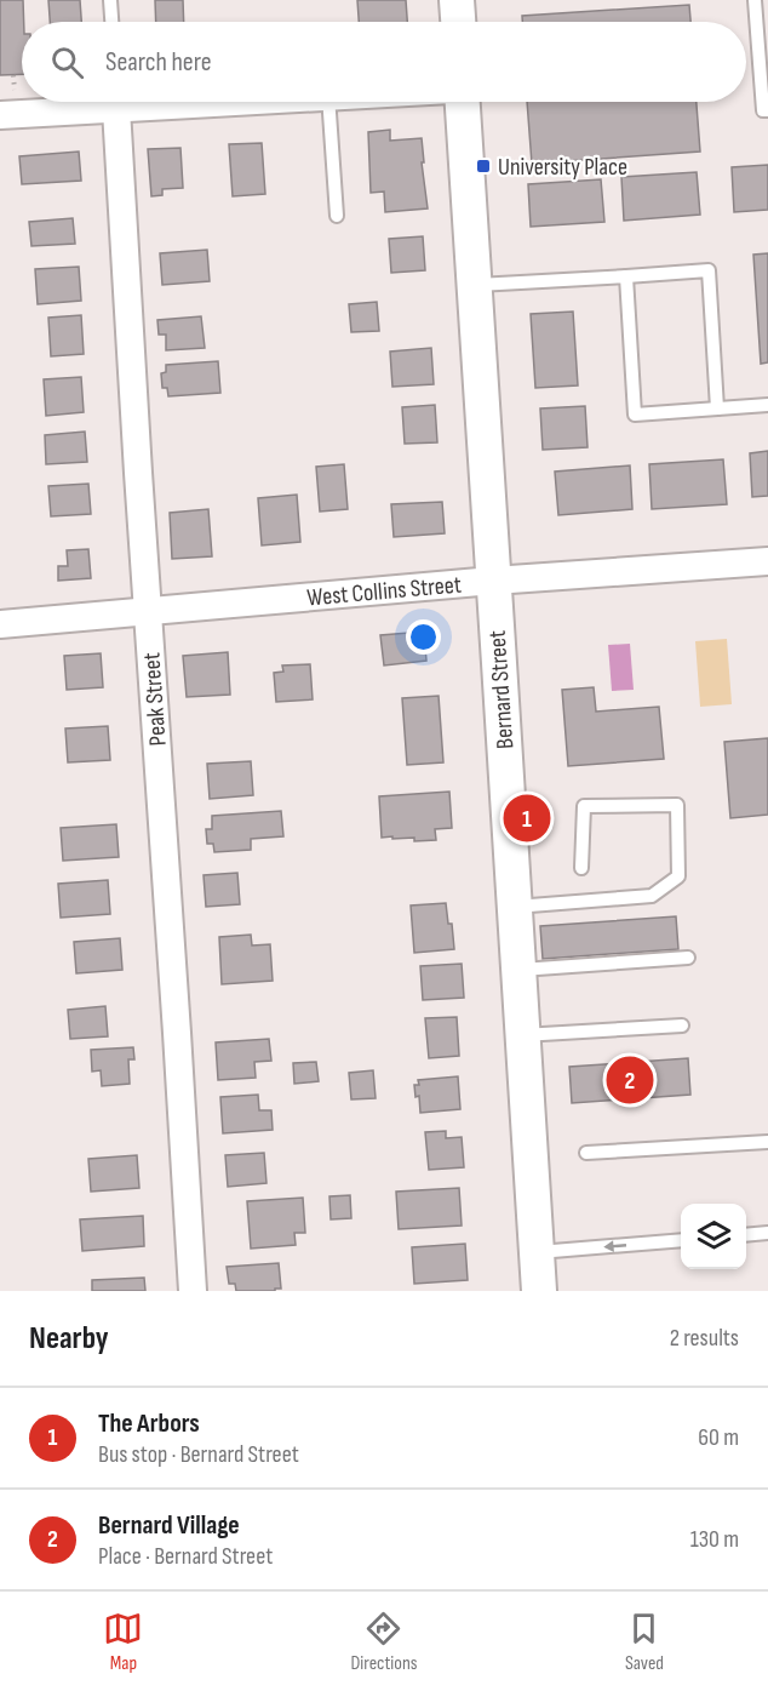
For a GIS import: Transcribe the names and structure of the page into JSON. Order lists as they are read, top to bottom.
{
  "streets": {
    "street": ["West Collins Street", "Bernard Street", "Peak Street"]
  },
  "crossings": [
    ["West Collins Street", "Bernard Street"],
    ["West Collins Street", "Peak Street"]
  ],
  "places": {
    "transit": ["University Place"]
  },
  "page": {
    "search": "Search here",
    "pins": ["1", "2"],
    "heading": ["Nearby", "2 results"],
    "list": [
      {
        "mark": "1",
        "name": "The Arbors",
        "note": "Bus stop · Bernard Street",
        "value": "60 m"
      },
      {
        "mark": "2",
        "name": "Bernard Village",
        "note": "Place · Bernard Street",
        "value": "130 m"
      }
    ],
    "nav": ["Map", "Directions", "Saved"]
  }
}
